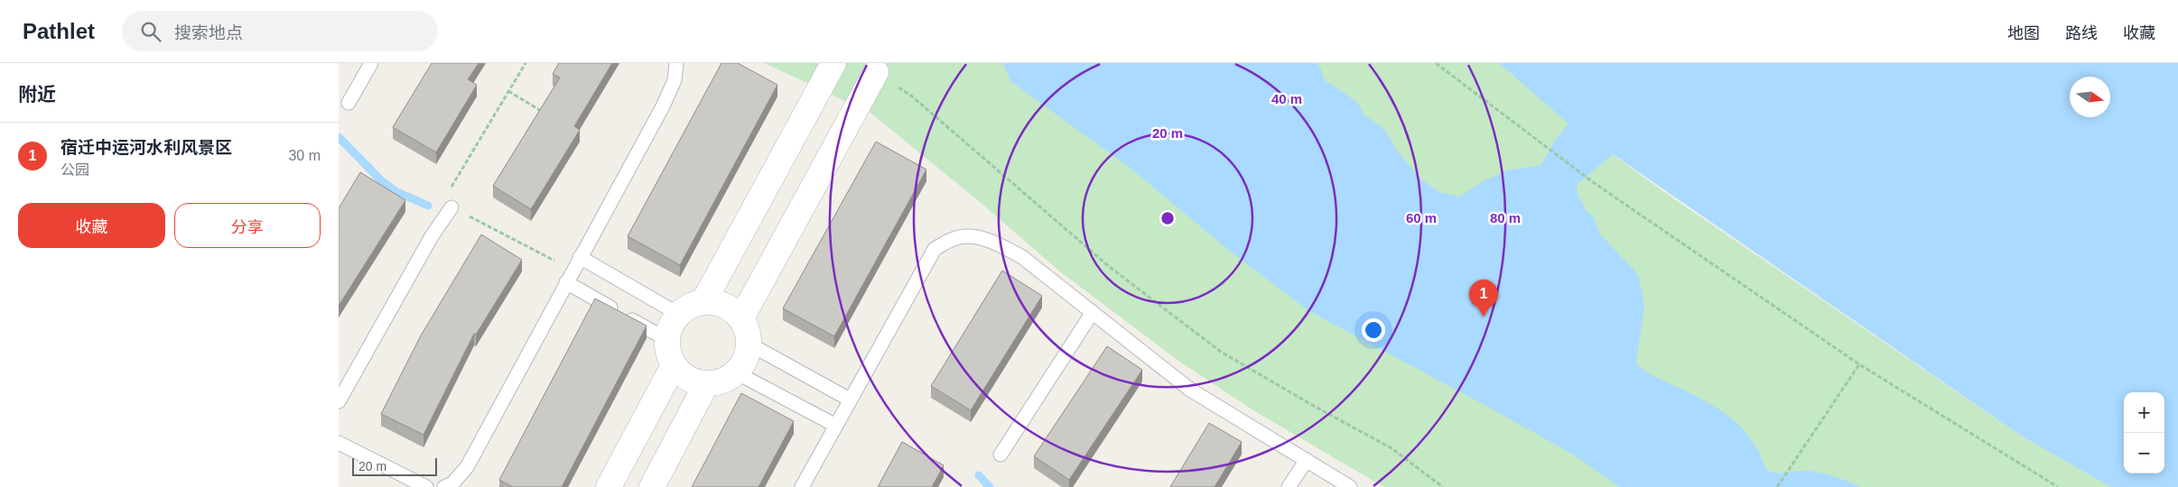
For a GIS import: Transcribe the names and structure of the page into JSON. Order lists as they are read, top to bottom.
{
  "scale_bar": "20 m",
  "north": "right",
  "page": {
    "header": "Pathlet",
    "search": "搜索地点",
    "nav": ["地图", "路线", "收藏"],
    "heading": "附近",
    "list": [
      {
        "mark": "1",
        "name": "宿迁中运河水利风景区",
        "note": "公园",
        "value": "30 m"
      }
    ],
    "buttons": ["收藏", "分享"],
    "pins": "1",
    "map_buttons": ["+", "−"],
    "scale": "20 m"
  },
  "rings": [
    "40 m",
    "20 m",
    "60 m",
    "80 m"
  ]
}
